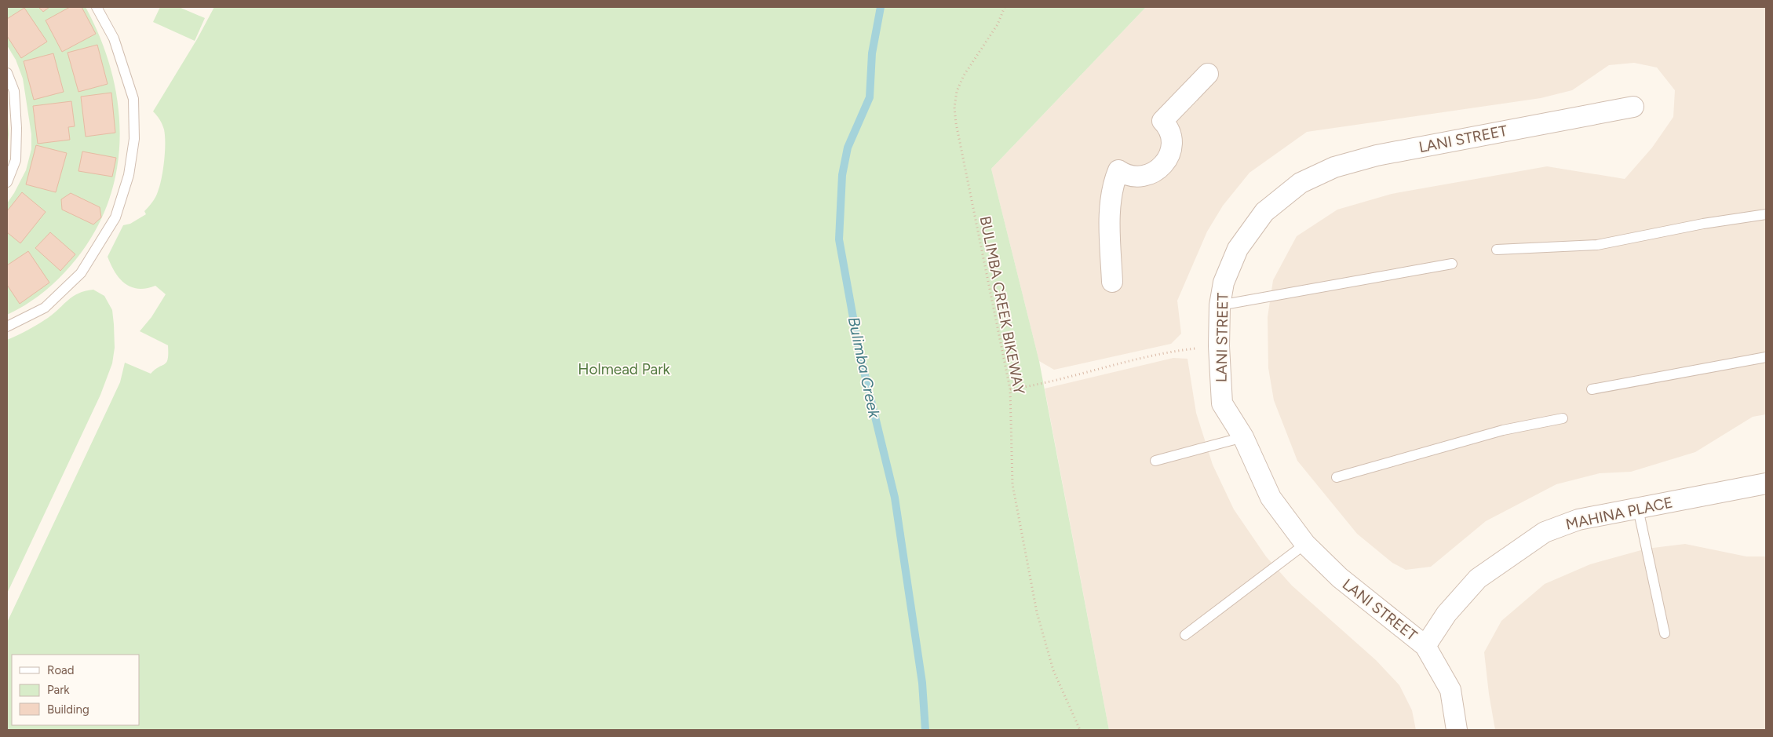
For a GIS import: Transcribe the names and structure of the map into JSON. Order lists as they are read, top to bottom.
{
  "streets": {
    "street": ["LANI STREET", "MAHINA PLACE"],
    "path": ["BULIMBA CREEK BIKEWAY"]
  },
  "crossings": [
    ["LANI STREET", "MAHINA PLACE"]
  ],
  "water": ["Bulimba Creek"],
  "parks": ["Holmead Park"],
  "legend": ["Road", "Park", "Building"]
}
